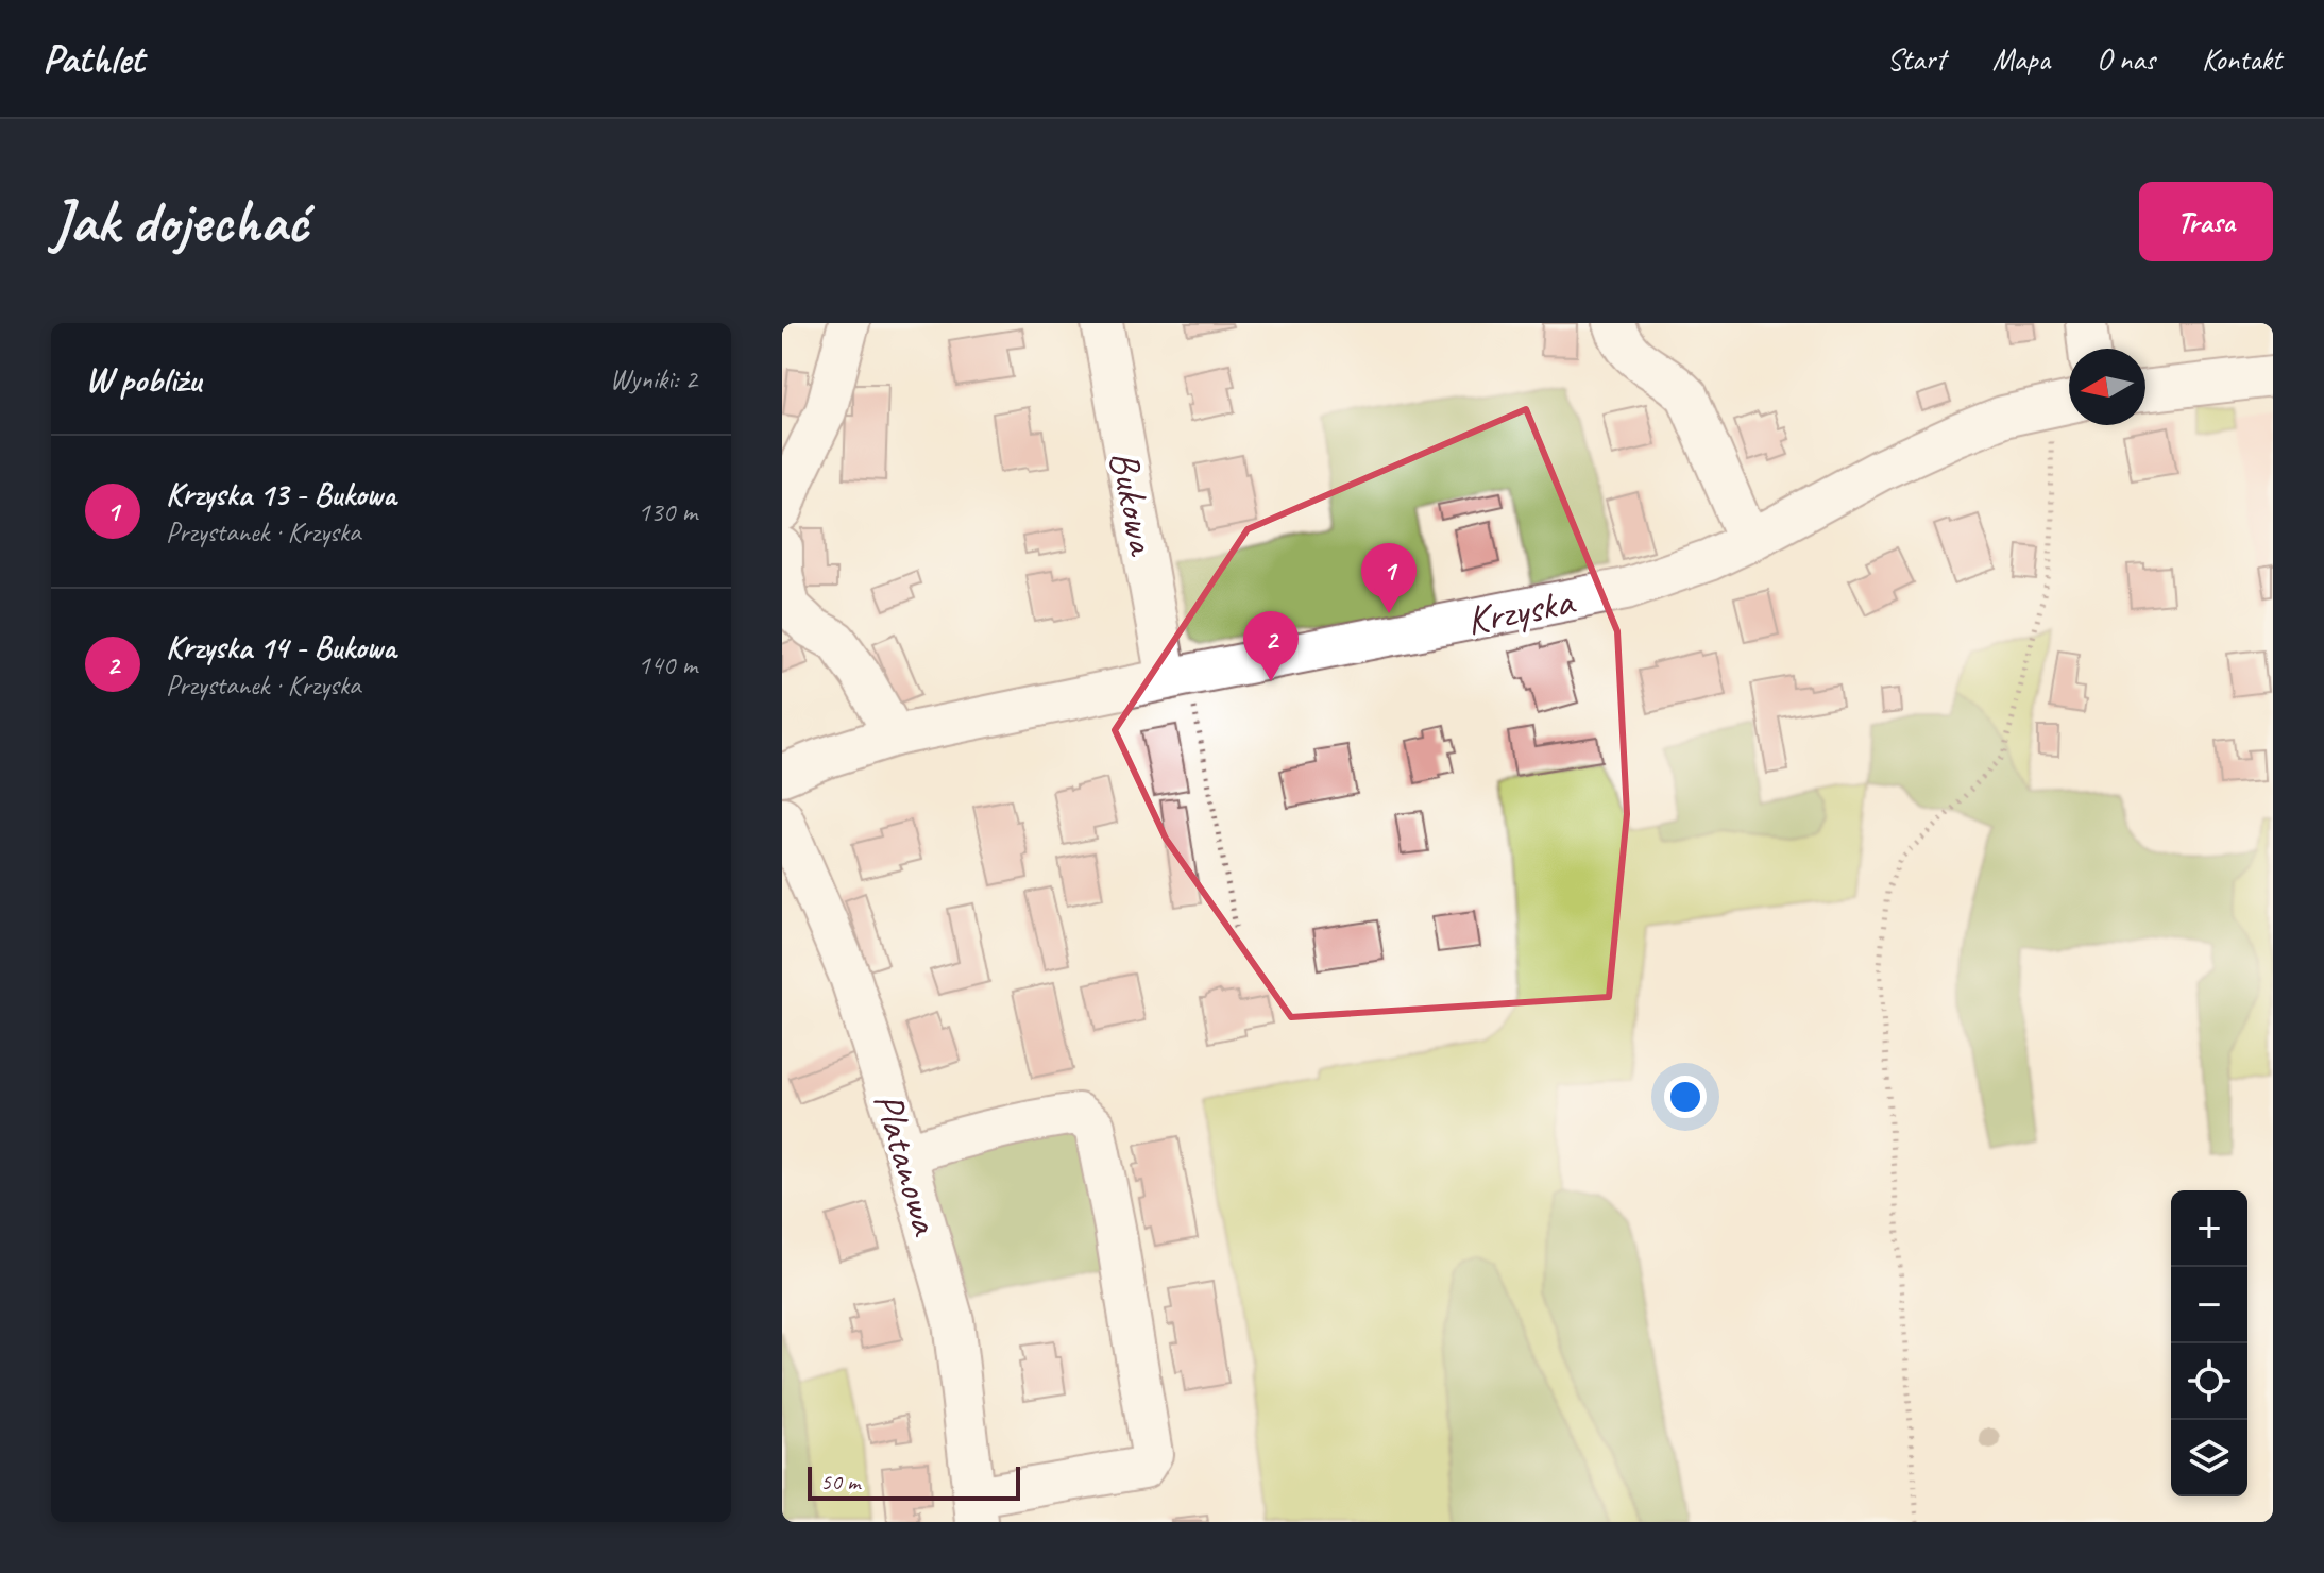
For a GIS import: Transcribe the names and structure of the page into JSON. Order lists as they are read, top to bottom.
{
  "streets": {
    "street": ["Bukowa", "Krzyska", "Platanowa"]
  },
  "crossings": [
    ["Bukowa", "Krzyska"]
  ],
  "scale_bar": "50 m",
  "north": "left",
  "page": {
    "header": "Pathlet",
    "nav": [
      "Start",
      "Mapa",
      "O nas",
      "Kontakt"
    ],
    "buttons": "Trasa",
    "title": "Jak dojechać",
    "heading": ["W pobliżu", "Wyniki: 2"],
    "list": [
      {
        "mark": "1",
        "name": "Krzyska 13 - Bukowa",
        "note": "Przystanek · Krzyska",
        "value": "130 m"
      },
      {
        "mark": "2",
        "name": "Krzyska 14 - Bukowa",
        "note": "Przystanek · Krzyska",
        "value": "140 m"
      }
    ],
    "pins": ["1", "2"],
    "map_buttons": ["+", "−"],
    "scale": "50 m"
  }
}
